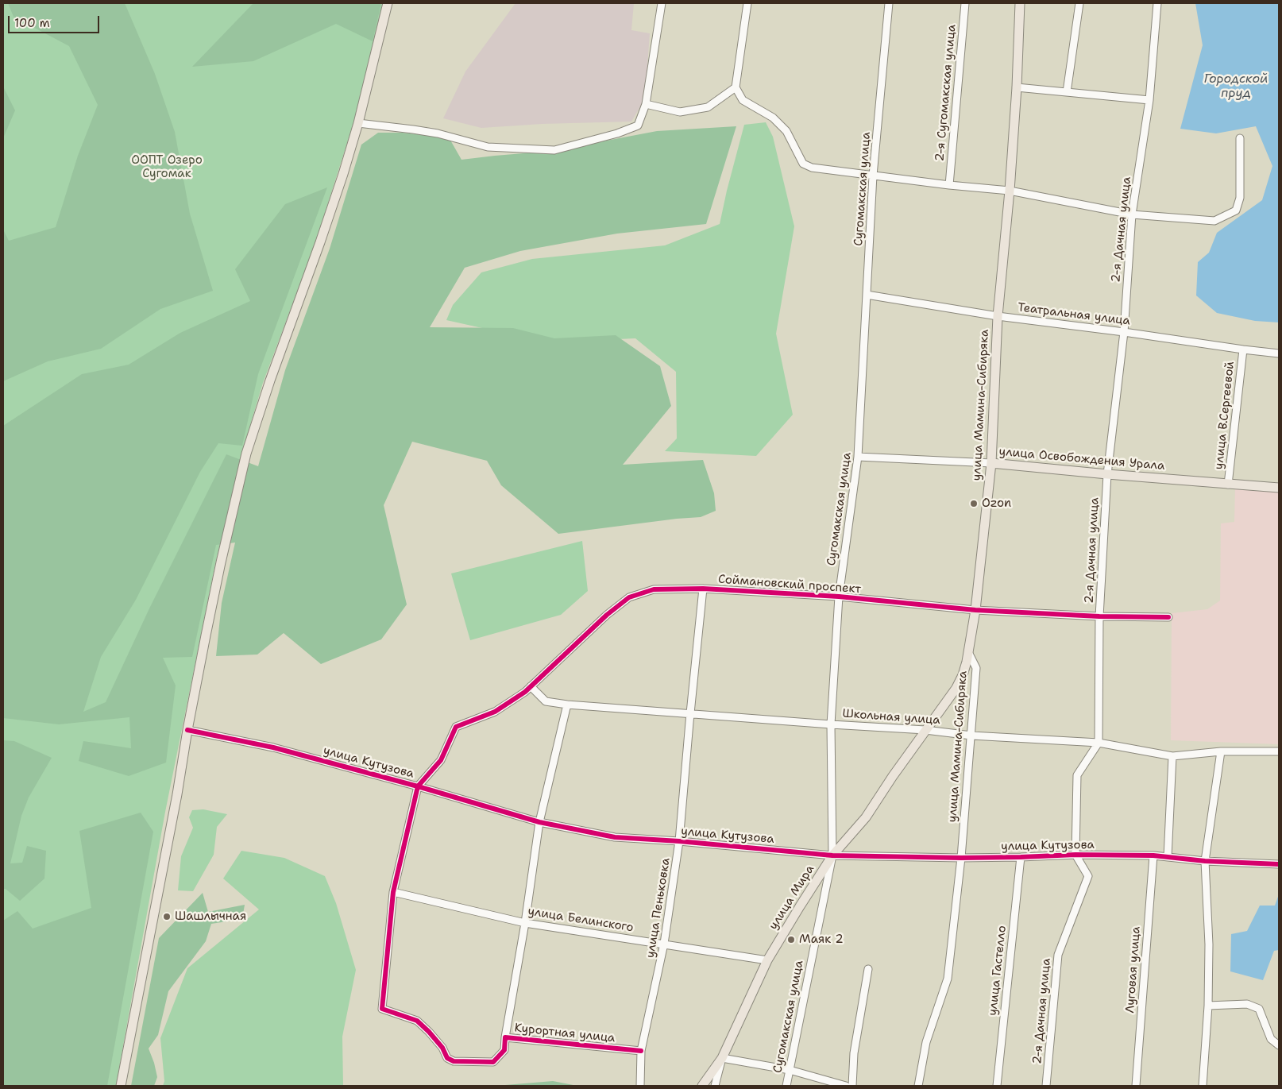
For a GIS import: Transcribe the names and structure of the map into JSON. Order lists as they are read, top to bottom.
{
  "streets": {
    "main road": ["улица Мамина-Сибиряка", "улица Освобождения Урала", "улица Мира"],
    "street": [
      "2-я Сугомакская улица",
      "Сугомакская улица",
      "2-я Дачная улица",
      "Театральная улица",
      "улица В.Сергеевой",
      "Соймановский проспект",
      "Школьная улица",
      "улица Кутузова",
      "улица Пеньковка",
      "улица Белинского",
      "Луговая улица",
      "улица Гастелло",
      "Курортная улица"
    ]
  },
  "crossings": [
    ["Сугомакская улица", "Театральная улица"],
    ["Сугомакская улица", "улица Освобождения Урала"],
    ["Сугомакская улица", "Соймановский проспект"],
    ["Сугомакская улица", "Школьная улица"],
    ["Сугомакская улица", "улица Кутузова"],
    ["Сугомакская улица", "улица Мира"],
    ["2-я Дачная улица", "Театральная улица"],
    ["2-я Дачная улица", "улица Освобождения Урала"],
    ["2-я Дачная улица", "Соймановский проспект"],
    ["2-я Дачная улица", "Школьная улица"],
    ["2-я Дачная улица", "улица Кутузова"],
    ["Театральная улица", "улица Мамина-Сибиряка"],
    ["Театральная улица", "улица В.Сергеевой"],
    ["улица Мамина-Сибиряка", "улица Освобождения Урала"],
    ["улица Мамина-Сибиряка", "Соймановский проспект"],
    ["улица Мамина-Сибиряка", "Школьная улица"],
    ["улица Мамина-Сибиряка", "улица Кутузова"],
    ["улица Мамина-Сибиряка", "улица Мира"],
    ["улица В.Сергеевой", "улица Освобождения Урала"],
    ["Соймановский проспект", "Школьная улица"],
    ["Соймановский проспект", "улица Кутузова"],
    ["Соймановский проспект", "улица Пеньковка"],
    ["Школьная улица", "улица Мира"],
    ["Школьная улица", "улица Пеньковка"],
    ["улица Кутузова", "улица Мира"],
    ["улица Кутузова", "улица Пеньковка"],
    ["улица Кутузова", "Луговая улица"],
    ["улица Кутузова", "улица Гастелло"],
    ["улица Мира", "улица Белинского"],
    ["улица Пеньковка", "улица Белинского"],
    ["улица Пеньковка", "Курортная улица"],
    ["улица Белинского", "Курортная улица"]
  ],
  "water": ["Городской пруд"],
  "parks": ["ООПТ Озеро Сугомак"],
  "places": ["Ozon", "Шашлычная", "Маяк 2"],
  "scale_bar": "100 m"
}
